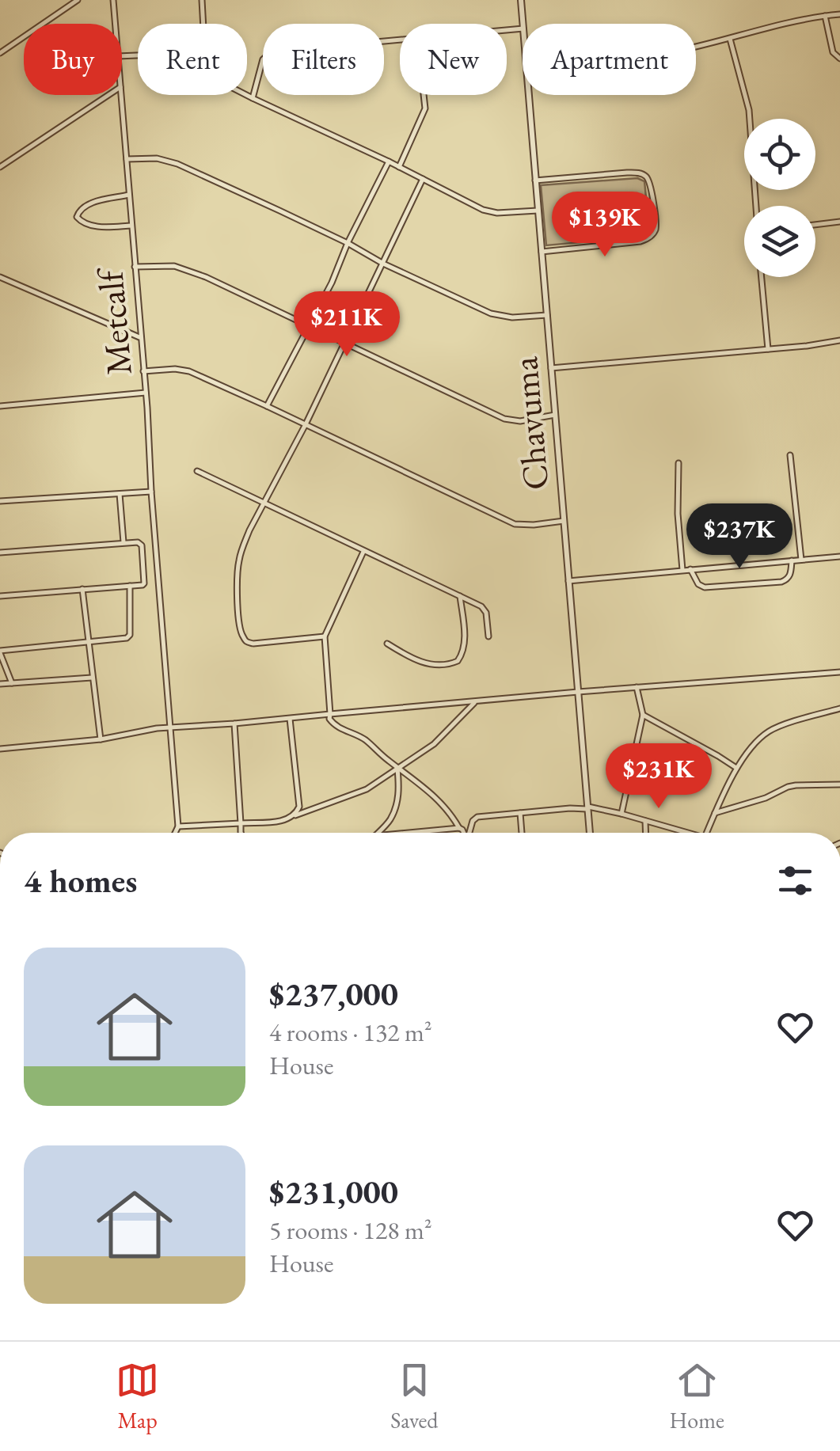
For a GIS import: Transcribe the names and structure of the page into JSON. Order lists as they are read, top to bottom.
{
  "streets": {
    "street": ["Metcalf", "Chavuma"]
  },
  "page": {
    "chip": [
      "Buy",
      "Rent",
      "Filters",
      "New",
      "Apartment"
    ],
    "price": [
      "$139K",
      "$211K",
      "$237K",
      "$231K"
    ],
    "heading": "4 homes",
    "list": [
      {
        "name": "$237,000",
        "note": "4 rooms · 132 m² · House"
      },
      {
        "name": "$231,000",
        "note": "5 rooms · 128 m² · House"
      }
    ],
    "tabs": ["Map", "Saved", "Home"]
  }
}
